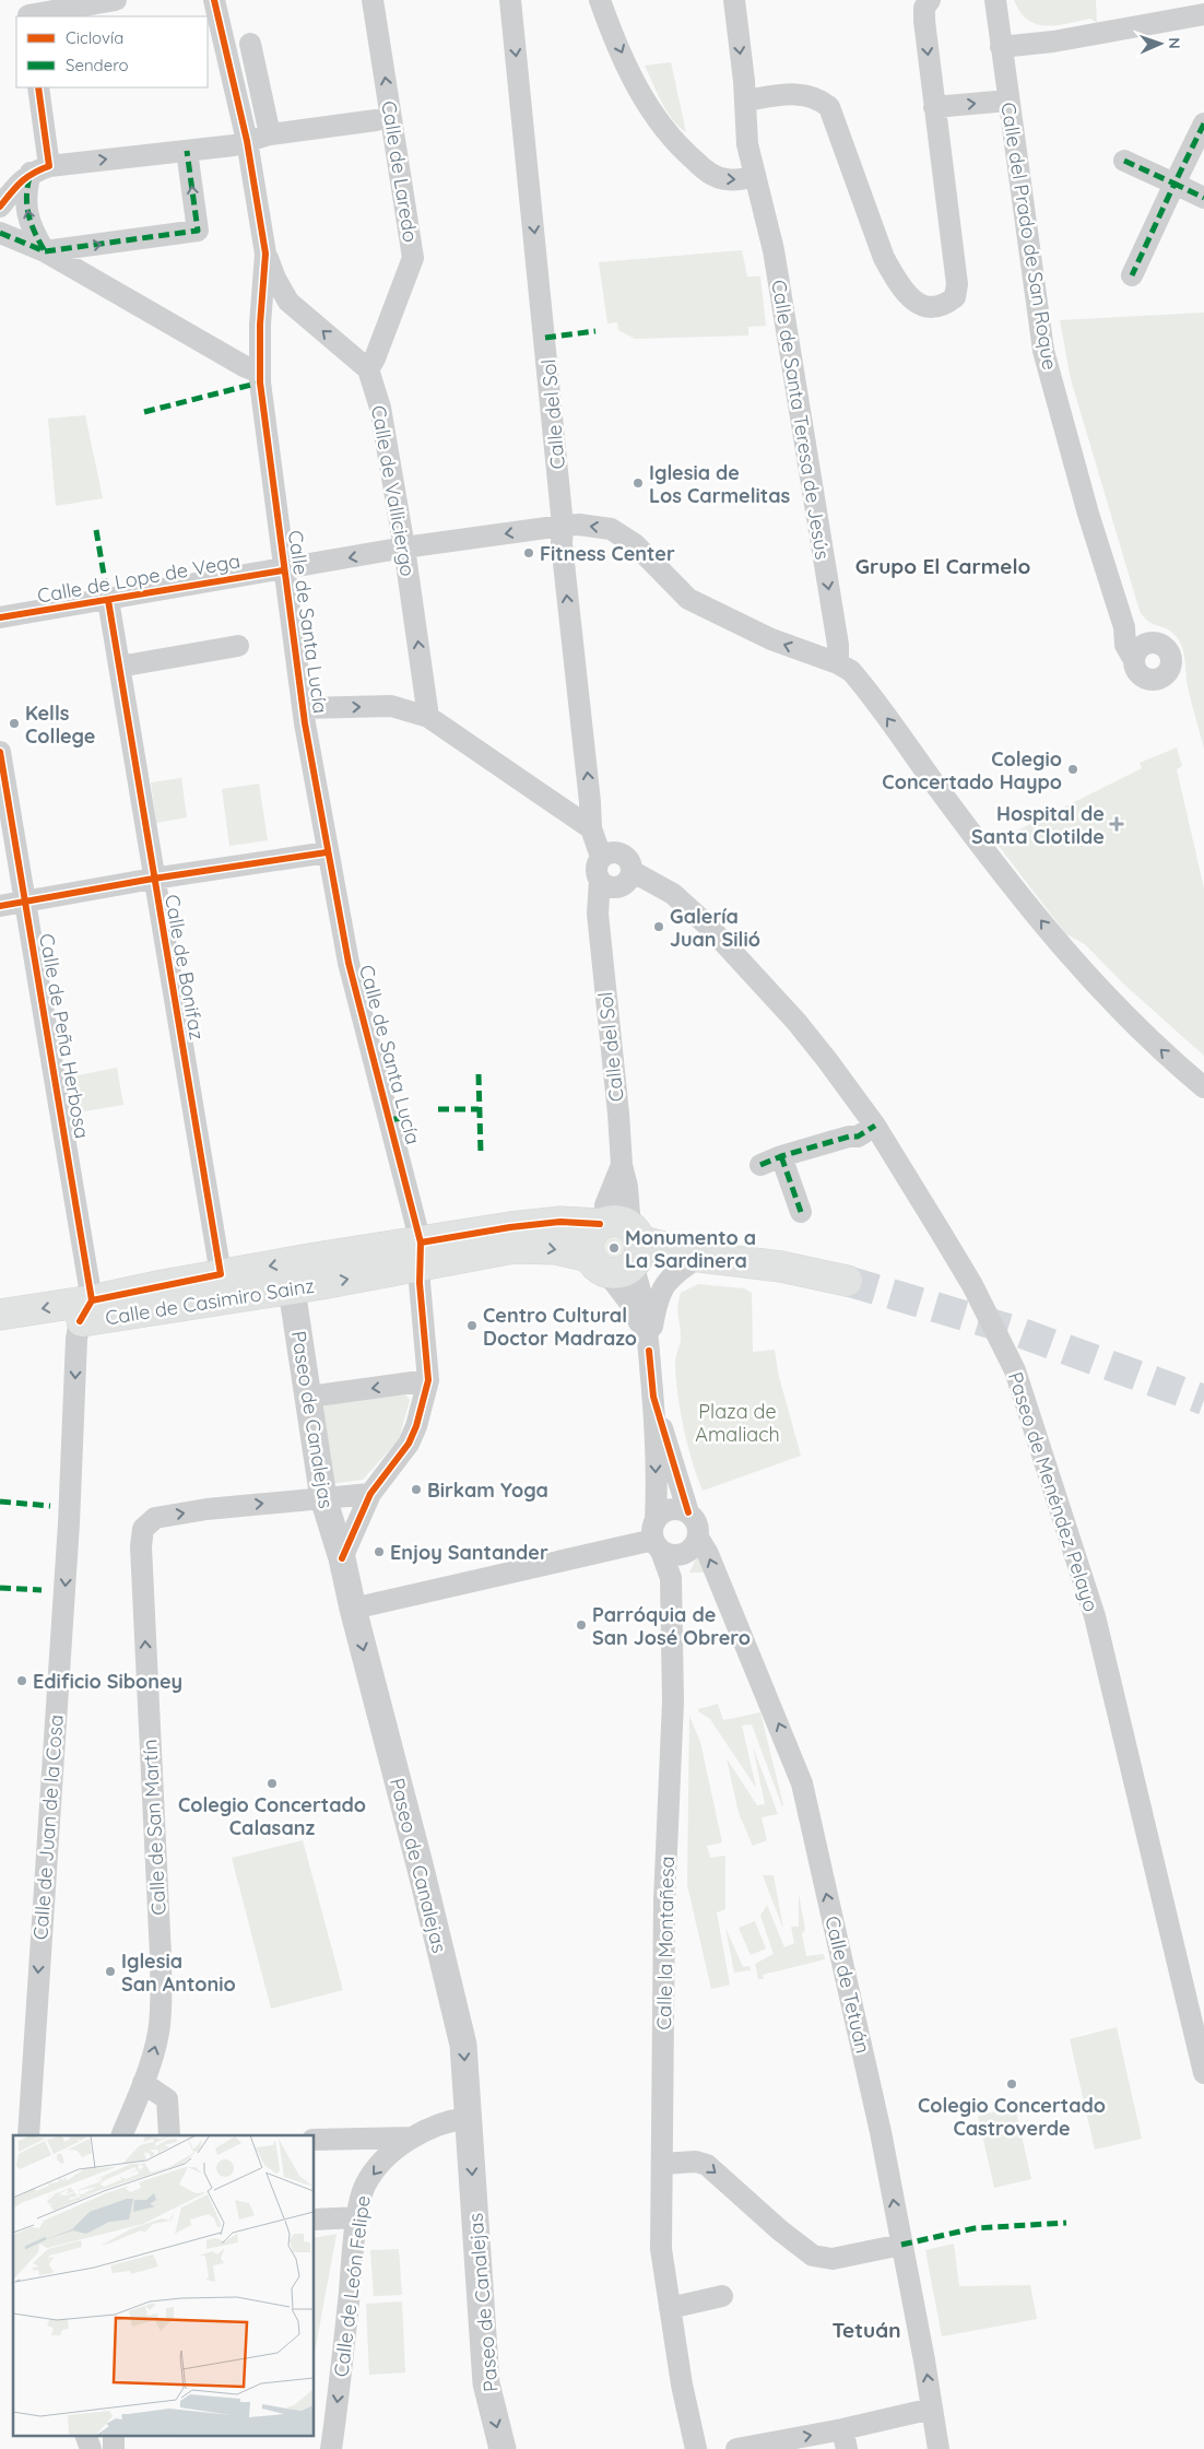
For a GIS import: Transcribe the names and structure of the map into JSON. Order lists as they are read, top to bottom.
{
  "streets": {
    "main road": ["Calle de Casimiro Sainz"],
    "street": [
      "Calle de Laredo",
      "Calle del Prado de San Roque",
      "Calle del Sol",
      "Calle de Santa Teresa de Jesús",
      "Calle de Valliciergo",
      "Calle de Lope de Vega",
      "Calle de Santa Lucía",
      "Calle de Bonifaz",
      "Calle de Peña Herbosa",
      "Paseo de Canalejas",
      "Paseo de Menéndez Pelayo",
      "Calle de Juan de la Cosa",
      "Calle de San Martín",
      "Calle la Montañesa",
      "Calle de Tetuán",
      "Calle de León Felipe"
    ]
  },
  "crossings": [
    ["Calle de Laredo", "Calle de Valliciergo"],
    ["Calle del Sol", "Calle de Lope de Vega"],
    ["Calle del Sol", "Calle de Casimiro Sainz"],
    ["Calle del Sol", "Paseo de Menéndez Pelayo"],
    ["Calle de Santa Teresa de Jesús", "Calle de Lope de Vega"],
    ["Calle de Valliciergo", "Calle de Lope de Vega"],
    ["Calle de Lope de Vega", "Calle de Santa Lucía"],
    ["Calle de Lope de Vega", "Calle de Bonifaz"],
    ["Calle de Santa Lucía", "Calle de Casimiro Sainz"],
    ["Calle de Santa Lucía", "Paseo de Canalejas"],
    ["Calle de Bonifaz", "Calle de Casimiro Sainz"],
    ["Calle de Peña Herbosa", "Calle de Casimiro Sainz"],
    ["Calle de Peña Herbosa", "Calle de Juan de la Cosa"],
    ["Calle de Casimiro Sainz", "Paseo de Canalejas"],
    ["Calle de Casimiro Sainz", "Calle de Juan de la Cosa"],
    ["Paseo de Canalejas", "Calle de San Martín"],
    ["Paseo de Canalejas", "Calle de León Felipe"],
    ["Calle la Montañesa", "Calle de Tetuán"]
  ],
  "one_way": [
    "Calle de Laredo",
    "Calle de Santa Teresa de Jesús",
    "Calle de Valliciergo",
    "Calle de Lope de Vega",
    "Paseo de Canalejas",
    "Calle de Juan de la Cosa",
    "Calle de San Martín",
    "Calle de Tetuán",
    "Calle de León Felipe"
  ],
  "districts": ["Grupo El Carmelo", "Tetuán"],
  "parks": ["Plaza de Amaliach"],
  "places": {
    "other": [
      "Iglesia de Los Carmelitas",
      "Fitness Center",
      "Kells College",
      "Colegio Concertado Haypo",
      "Galería Juan Silió",
      "Monumento a La Sardinera",
      "Centro Cultural Doctor Madrazo",
      "Birkam Yoga",
      "Enjoy Santander",
      "Parróquia de San José Obrero",
      "Edificio Siboney",
      "Colegio Concertado Calasanz",
      "Iglesia San Antonio",
      "Colegio Concertado Castroverde"
    ],
    "health": ["Hospital de Santa Clotilde"]
  },
  "legend": ["Ciclovía", "Sendero"],
  "north": "right"
}
